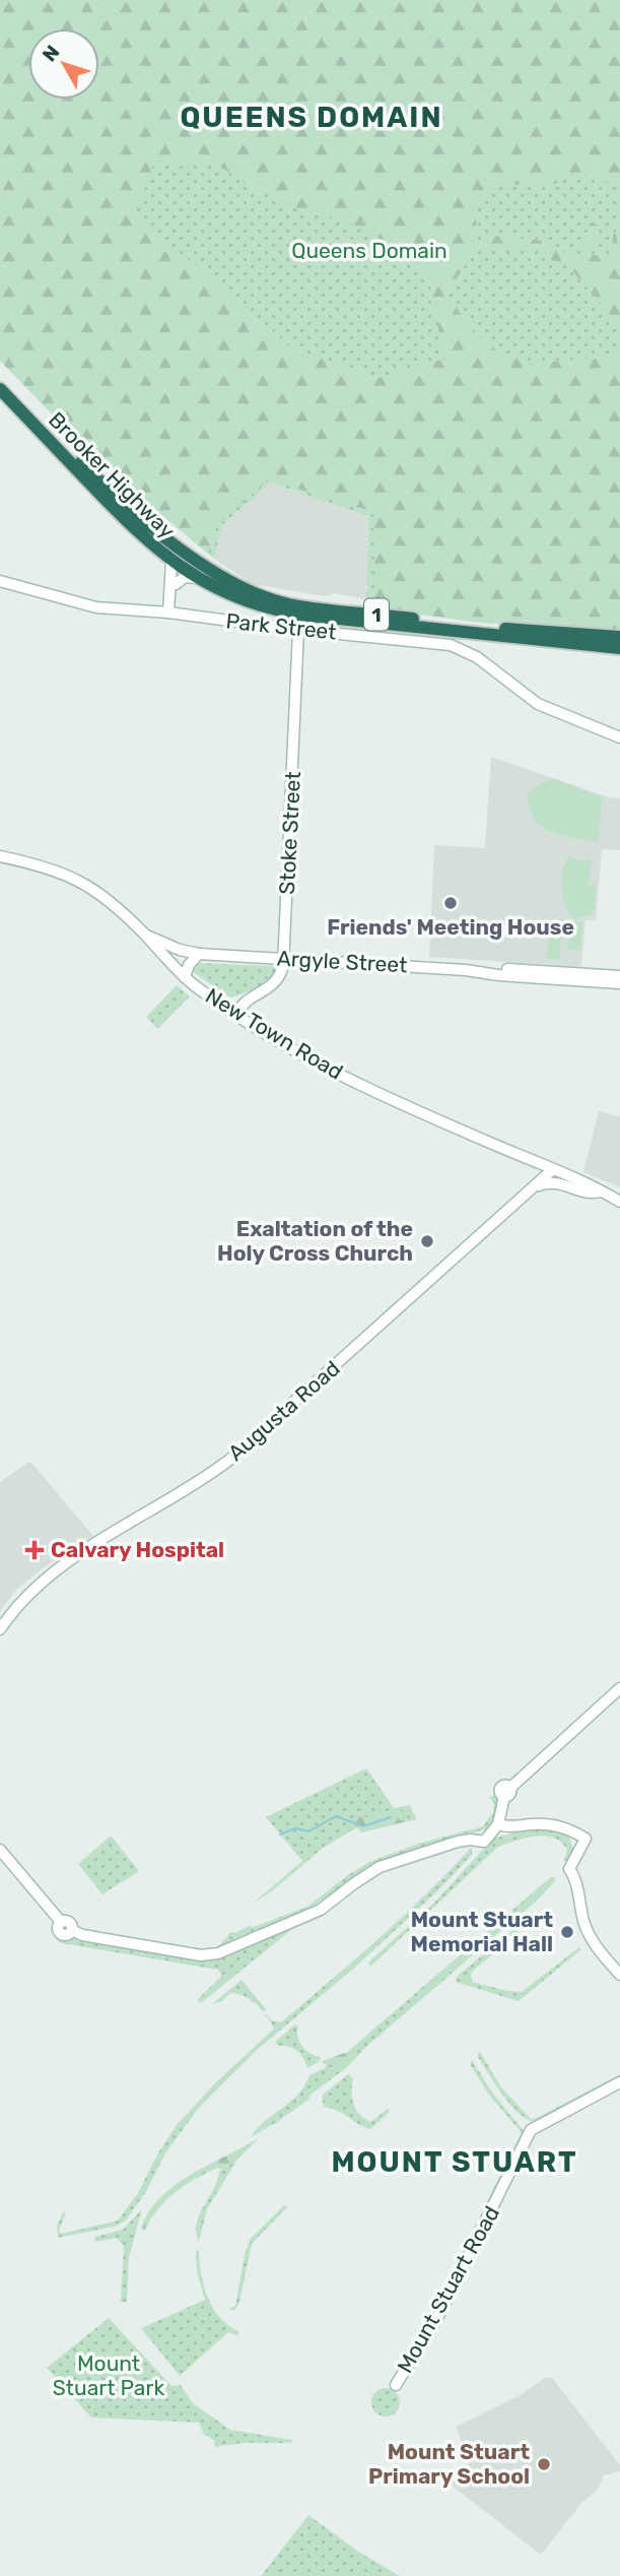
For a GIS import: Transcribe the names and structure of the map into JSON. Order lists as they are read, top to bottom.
{
  "streets": {
    "highway": ["Brooker Highway", "1"],
    "street": [
      "Park Street",
      "Stoke Street",
      "Argyle Street",
      "New Town Road",
      "Augusta Road",
      "Mount Stuart Road"
    ]
  },
  "crossings": [
    ["Park Street", "Stoke Street"],
    ["Stoke Street", "Argyle Street"],
    ["Argyle Street", "New Town Road"],
    ["New Town Road", "Augusta Road"]
  ],
  "districts": ["QUEENS DOMAIN", "MOUNT STUART"],
  "parks": ["Queens Domain", "Mount Stuart Park"],
  "places": {
    "other": [
      "Friends' Meeting House",
      "Exaltation of the Holy Cross Church",
      "Mount Stuart Memorial Hall",
      "Mount Stuart Primary School"
    ],
    "health": ["Calvary Hospital"]
  },
  "north": "top left"
}
